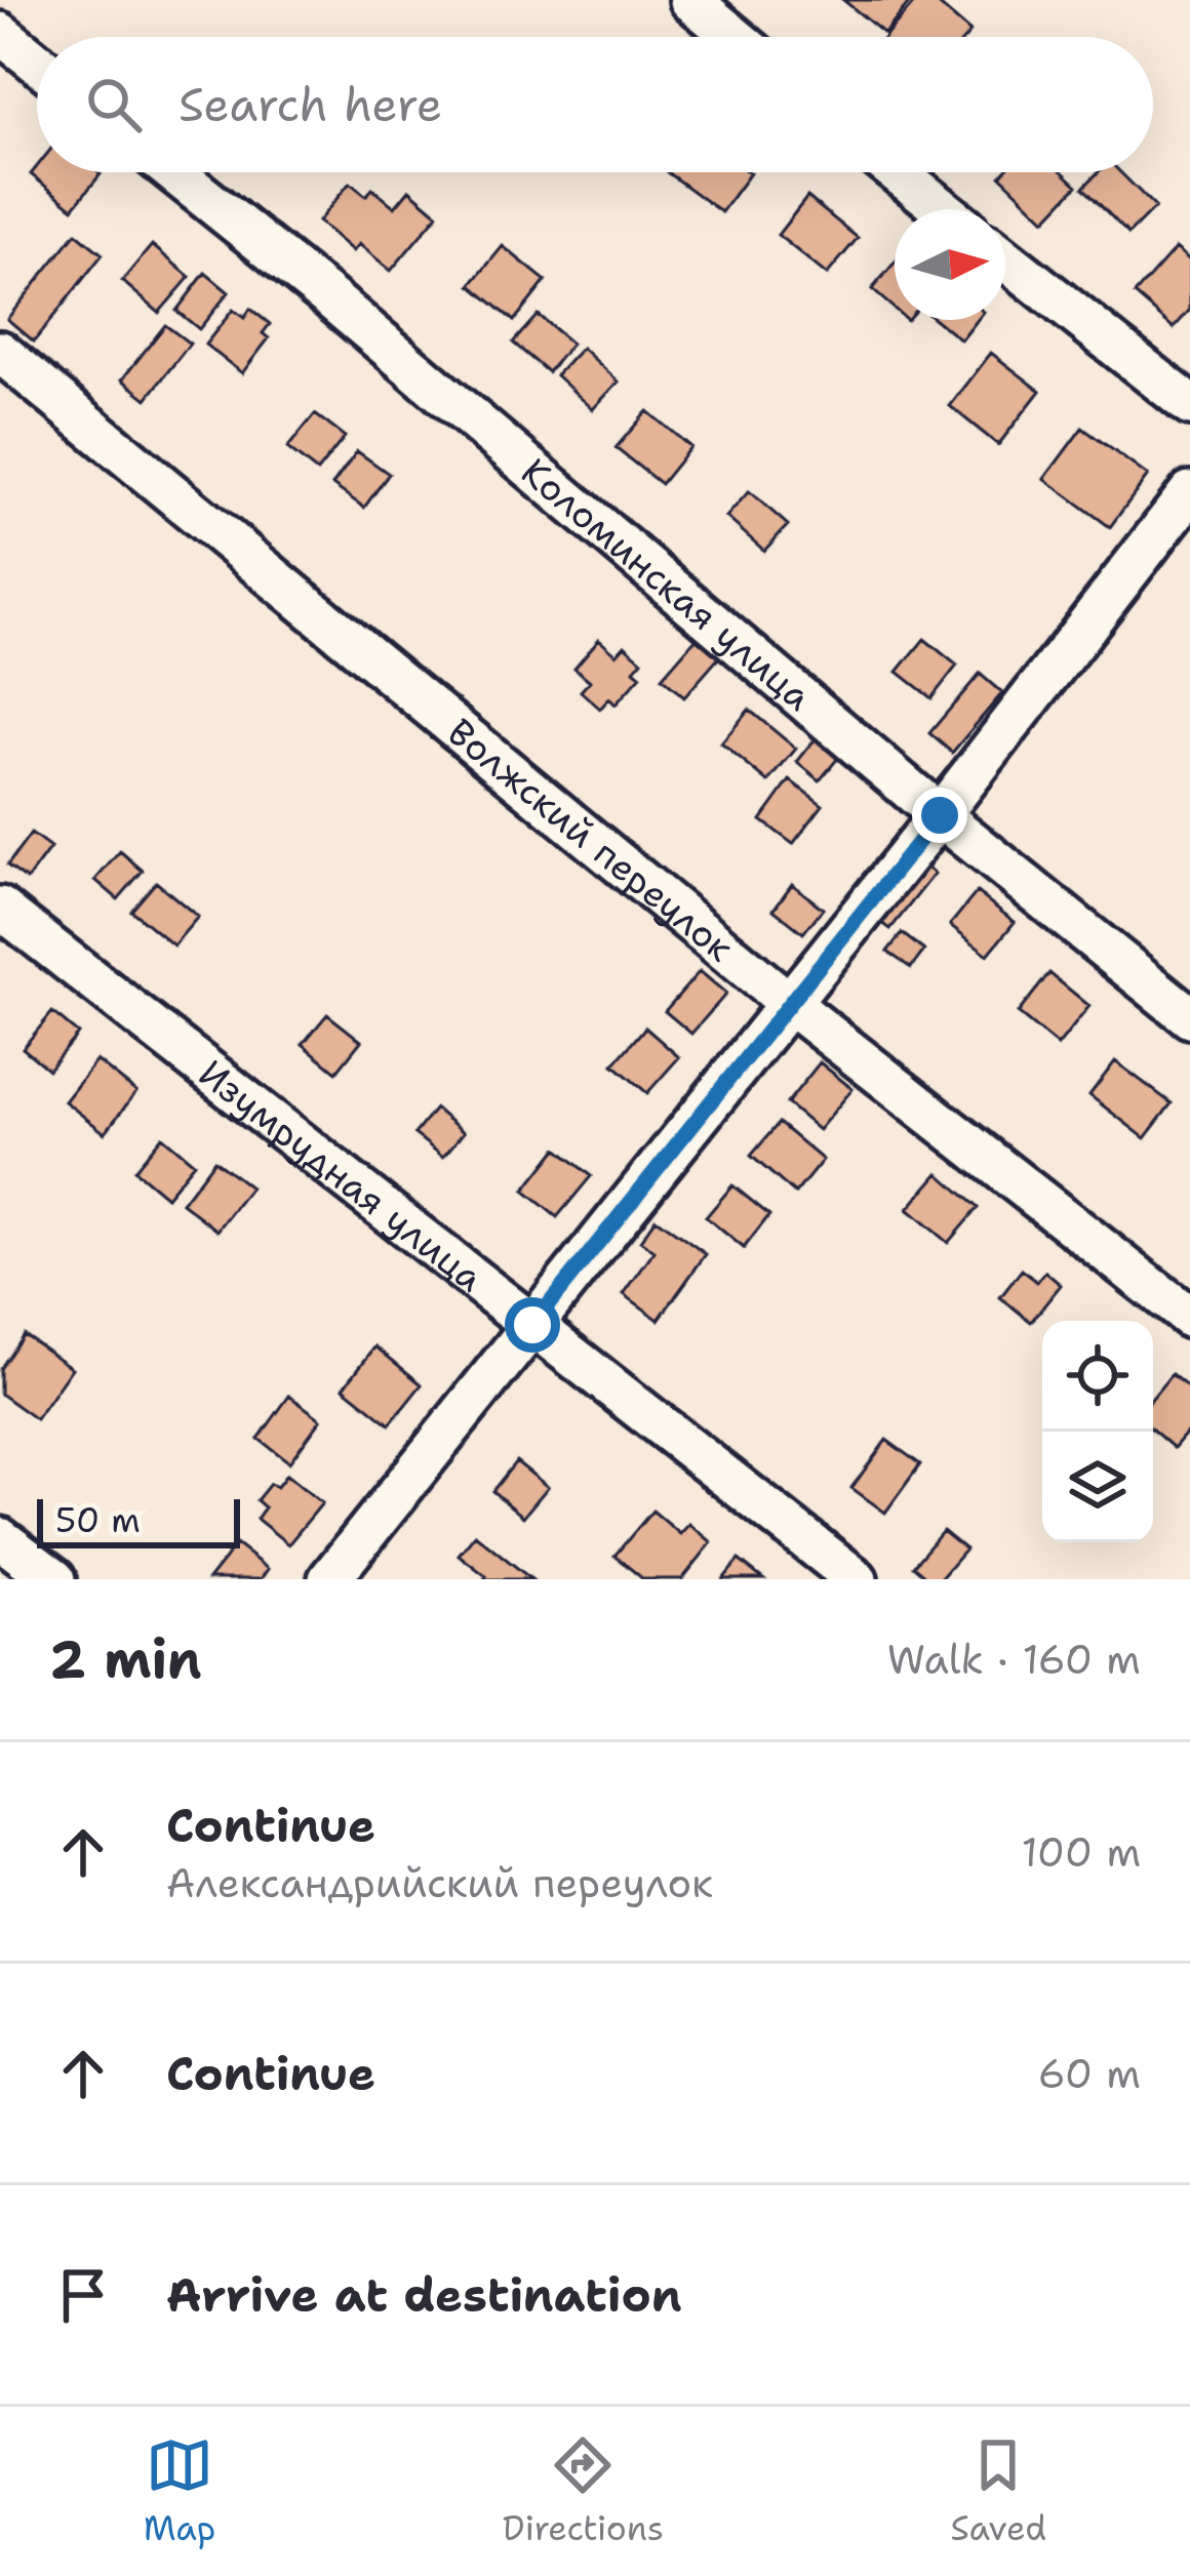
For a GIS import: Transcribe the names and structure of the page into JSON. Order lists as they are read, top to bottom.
{
  "streets": {
    "street": ["Коломинская улица", "Волжский переулок", "Изумрудная улица"]
  },
  "scale_bar": "50 m",
  "north": "right",
  "page": {
    "search": "Search here",
    "scale": "50 m",
    "heading": ["2 min", "Walk · 160 m"],
    "list": [
      ["Continue", "Александрийский переулок", "100 m"],
      ["Continue", "60 m"],
      "Arrive at destination"
    ],
    "nav": ["Map", "Directions", "Saved"]
  }
}
